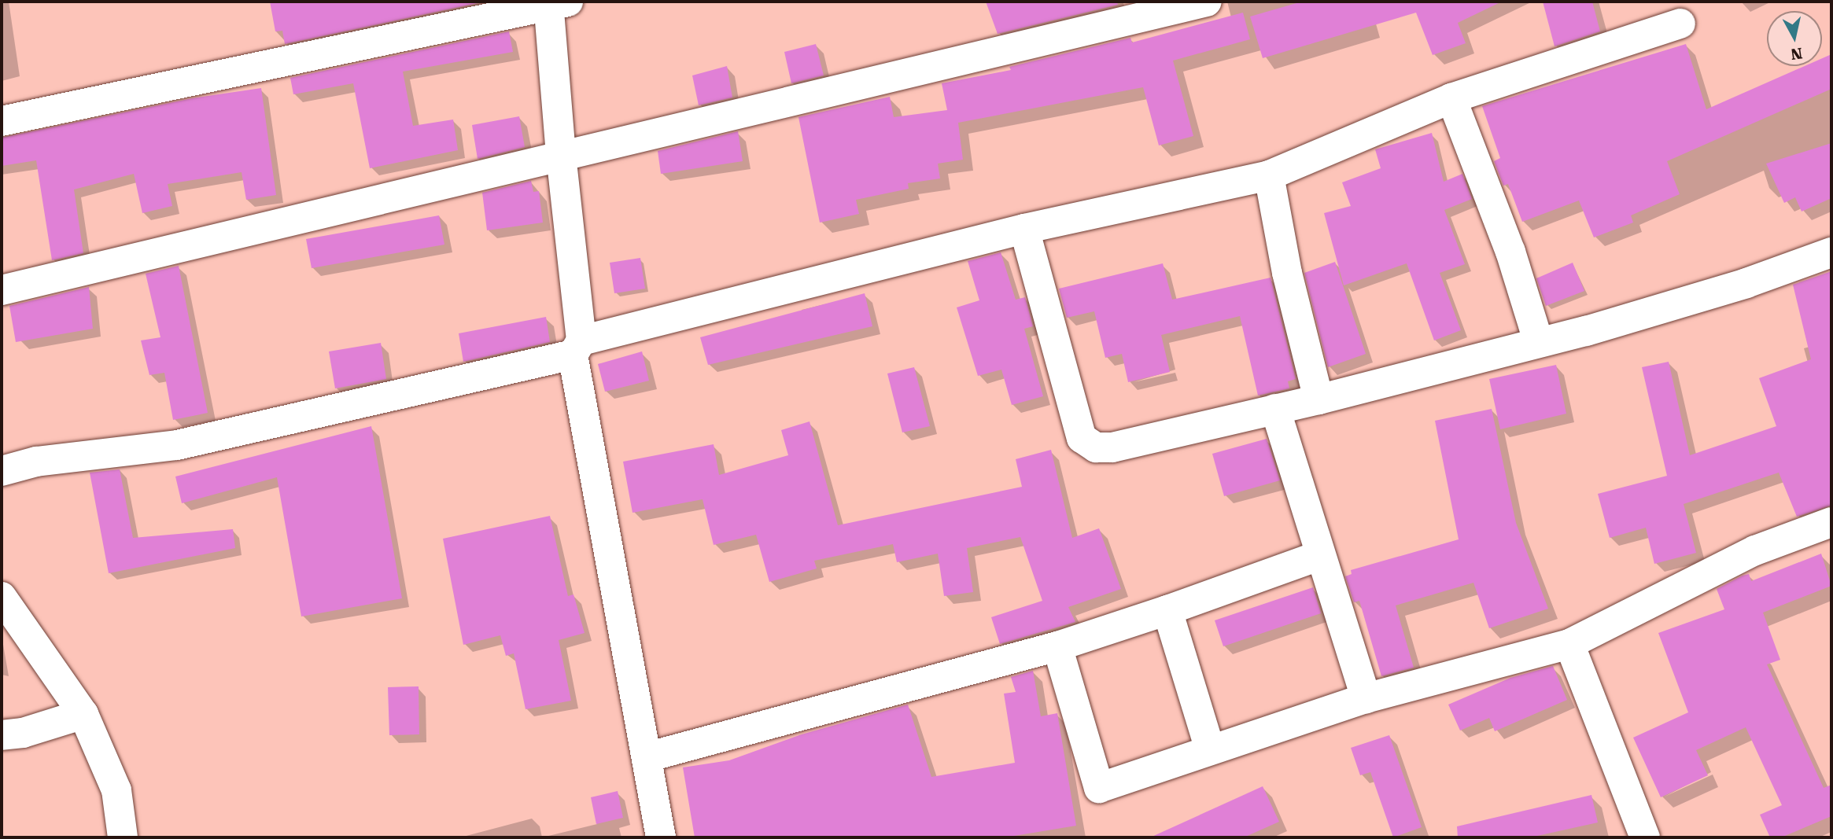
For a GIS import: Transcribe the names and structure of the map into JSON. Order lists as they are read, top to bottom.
{
  "north": "bottom"
}
